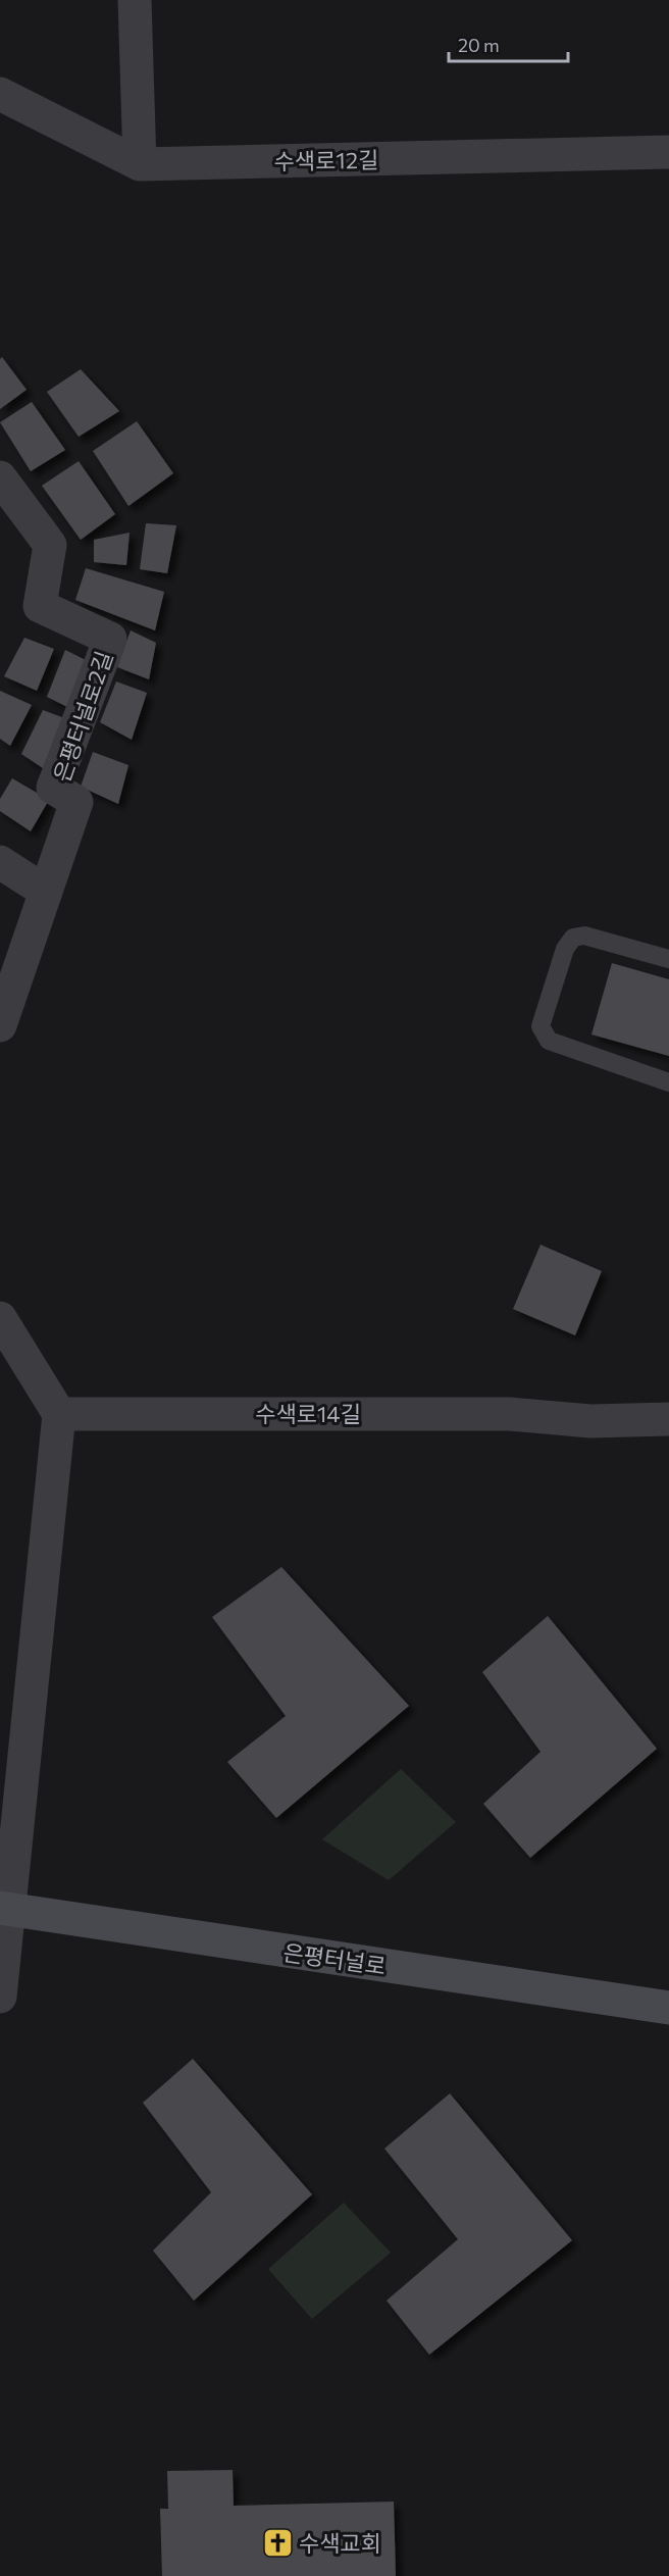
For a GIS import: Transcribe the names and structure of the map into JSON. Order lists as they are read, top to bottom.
{
  "streets": {
    "main road": ["은평터널로"],
    "street": ["수색로12길", "은평터널로2길", "수색로14길"]
  },
  "places": {
    "church": ["수색교회"]
  },
  "scale_bar": "20 m"
}
